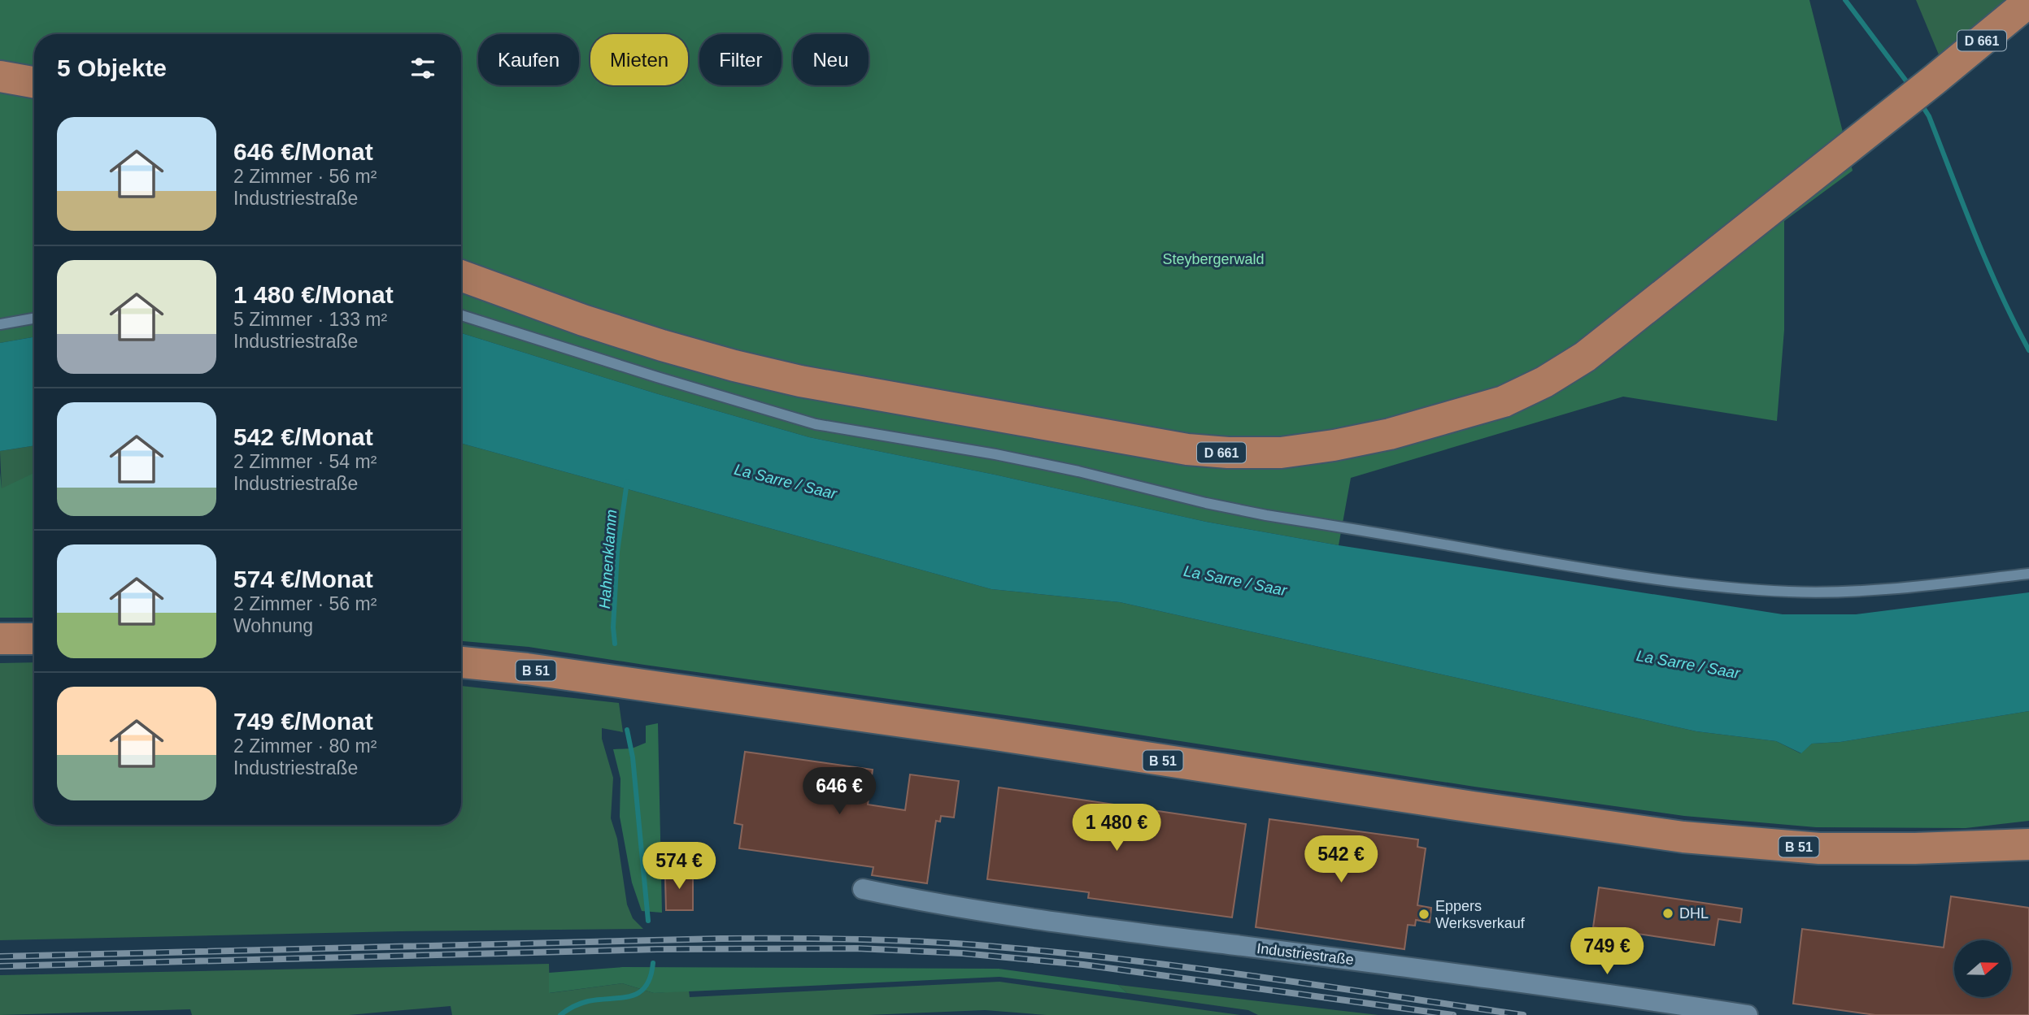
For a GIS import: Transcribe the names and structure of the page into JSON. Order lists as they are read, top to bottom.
{
  "streets": {
    "main road": ["D 661", "B 51"],
    "street": ["Industriestraße"]
  },
  "water": ["La Sarre / Saar", "Hahnenklamm"],
  "parks": ["Steybergerwald"],
  "places": ["DHL", "Eppers Werksverkauf"],
  "north": "right",
  "page": {
    "chip": [
      "Kaufen",
      "Mieten",
      "Filter",
      "Neu"
    ],
    "heading": "5 Objekte",
    "list": [
      {
        "name": "646 €/Monat",
        "note": "2 Zimmer · 56 m² · Industriestraße"
      },
      {
        "name": "1 480 €/Monat",
        "note": "5 Zimmer · 133 m² · Industriestraße"
      },
      {
        "name": "542 €/Monat",
        "note": "2 Zimmer · 54 m² · Industriestraße"
      },
      {
        "name": "574 €/Monat",
        "note": "2 Zimmer · 56 m² · Wohnung"
      },
      {
        "name": "749 €/Monat",
        "note": "2 Zimmer · 80 m² · Industriestraße"
      }
    ],
    "price": [
      "646 €",
      "1 480 €",
      "542 €",
      "574 €",
      "749 €"
    ]
  }
}
